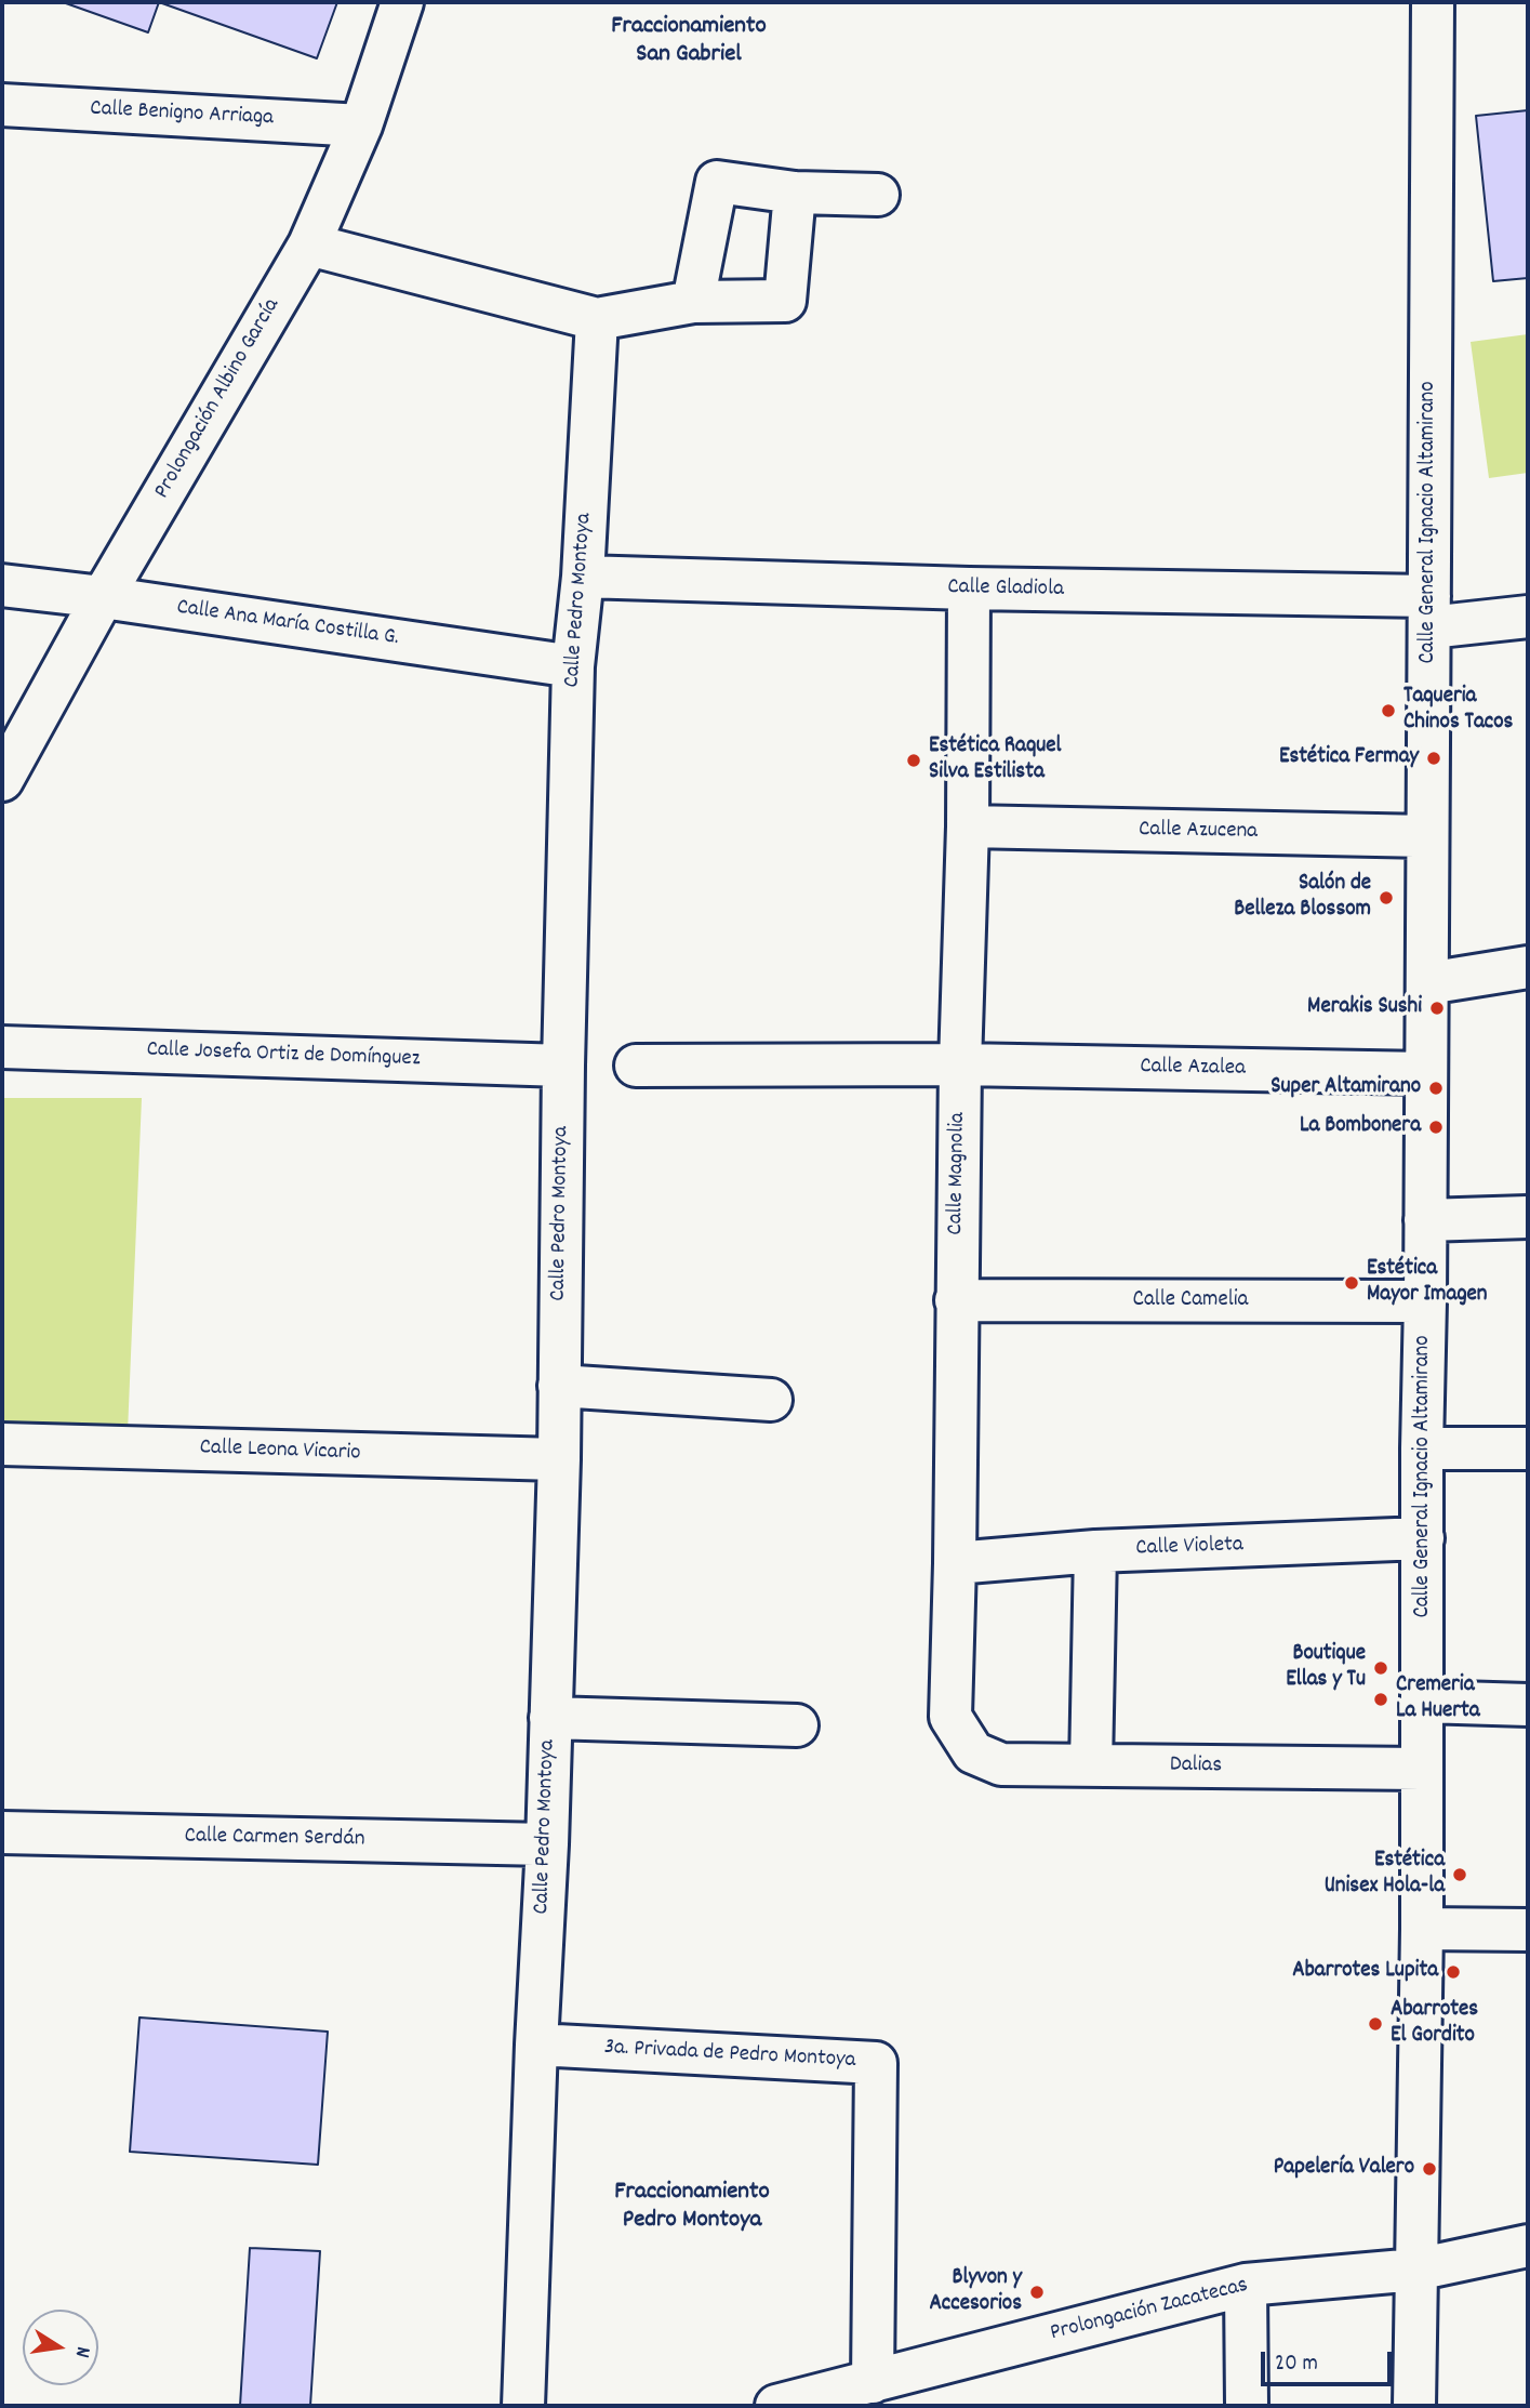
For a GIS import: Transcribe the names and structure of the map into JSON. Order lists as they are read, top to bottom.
{
  "streets": {
    "street": [
      "Calle Benigno Arriaga",
      "Prolongación Albino García",
      "Calle General Ignacio Altamirano",
      "Calle Gladiola",
      "Calle Pedro Montoya",
      "Calle Ana María Costilla G.",
      "Calle Azucena",
      "Calle Josefa Ortiz de Domínguez",
      "Calle Azalea",
      "Calle Magnolia",
      "Calle Camelia",
      "Calle Leona Vicario",
      "Calle Violeta",
      "Dalias",
      "Calle Carmen Serdán",
      "3a. Privada de Pedro Montoya",
      "Prolongación Zacatecas"
    ]
  },
  "crossings": [
    ["Calle Benigno Arriaga", "Prolongación Albino García"],
    ["Prolongación Albino García", "Calle Ana María Costilla G."],
    ["Calle General Ignacio Altamirano", "Calle Gladiola"],
    ["Calle General Ignacio Altamirano", "Calle Azucena"],
    ["Calle General Ignacio Altamirano", "Calle Azalea"],
    ["Calle General Ignacio Altamirano", "Calle Camelia"],
    ["Calle General Ignacio Altamirano", "Calle Violeta"],
    ["Calle General Ignacio Altamirano", "Dalias"],
    ["Calle General Ignacio Altamirano", "Prolongación Zacatecas"],
    ["Calle Gladiola", "Calle Pedro Montoya"],
    ["Calle Gladiola", "Calle Magnolia"],
    ["Calle Pedro Montoya", "Calle Ana María Costilla G."],
    ["Calle Pedro Montoya", "Calle Josefa Ortiz de Domínguez"],
    ["Calle Pedro Montoya", "Calle Leona Vicario"],
    ["Calle Pedro Montoya", "Calle Carmen Serdán"],
    ["Calle Pedro Montoya", "3a. Privada de Pedro Montoya"],
    ["Calle Azucena", "Calle Magnolia"],
    ["Calle Azalea", "Calle Magnolia"],
    ["Calle Magnolia", "Calle Camelia"],
    ["Calle Magnolia", "Calle Violeta"],
    ["Calle Magnolia", "Dalias"],
    ["3a. Privada de Pedro Montoya", "Prolongación Zacatecas"]
  ],
  "districts": ["Fraccionamiento San Gabriel", "Fraccionamiento Pedro Montoya"],
  "places": [
    "Taqueria Chinos Tacos",
    "Estética Fermay",
    "Estética Raquel Silva Estilista",
    "Salón de Belleza Blossom",
    "Merakis Sushi",
    "Super Altamirano",
    "La Bombonera",
    "Estética Mayor Imagen",
    "Boutique Ellas y Tu",
    "Cremeria La Huerta",
    "Estética Unisex Hola-la",
    "Abarrotes Lupita",
    "Abarrotes El Gordito",
    "Papelería Valero",
    "Blyvon y Accesorios"
  ],
  "scale_bar": "20 m",
  "north": "right"
}
